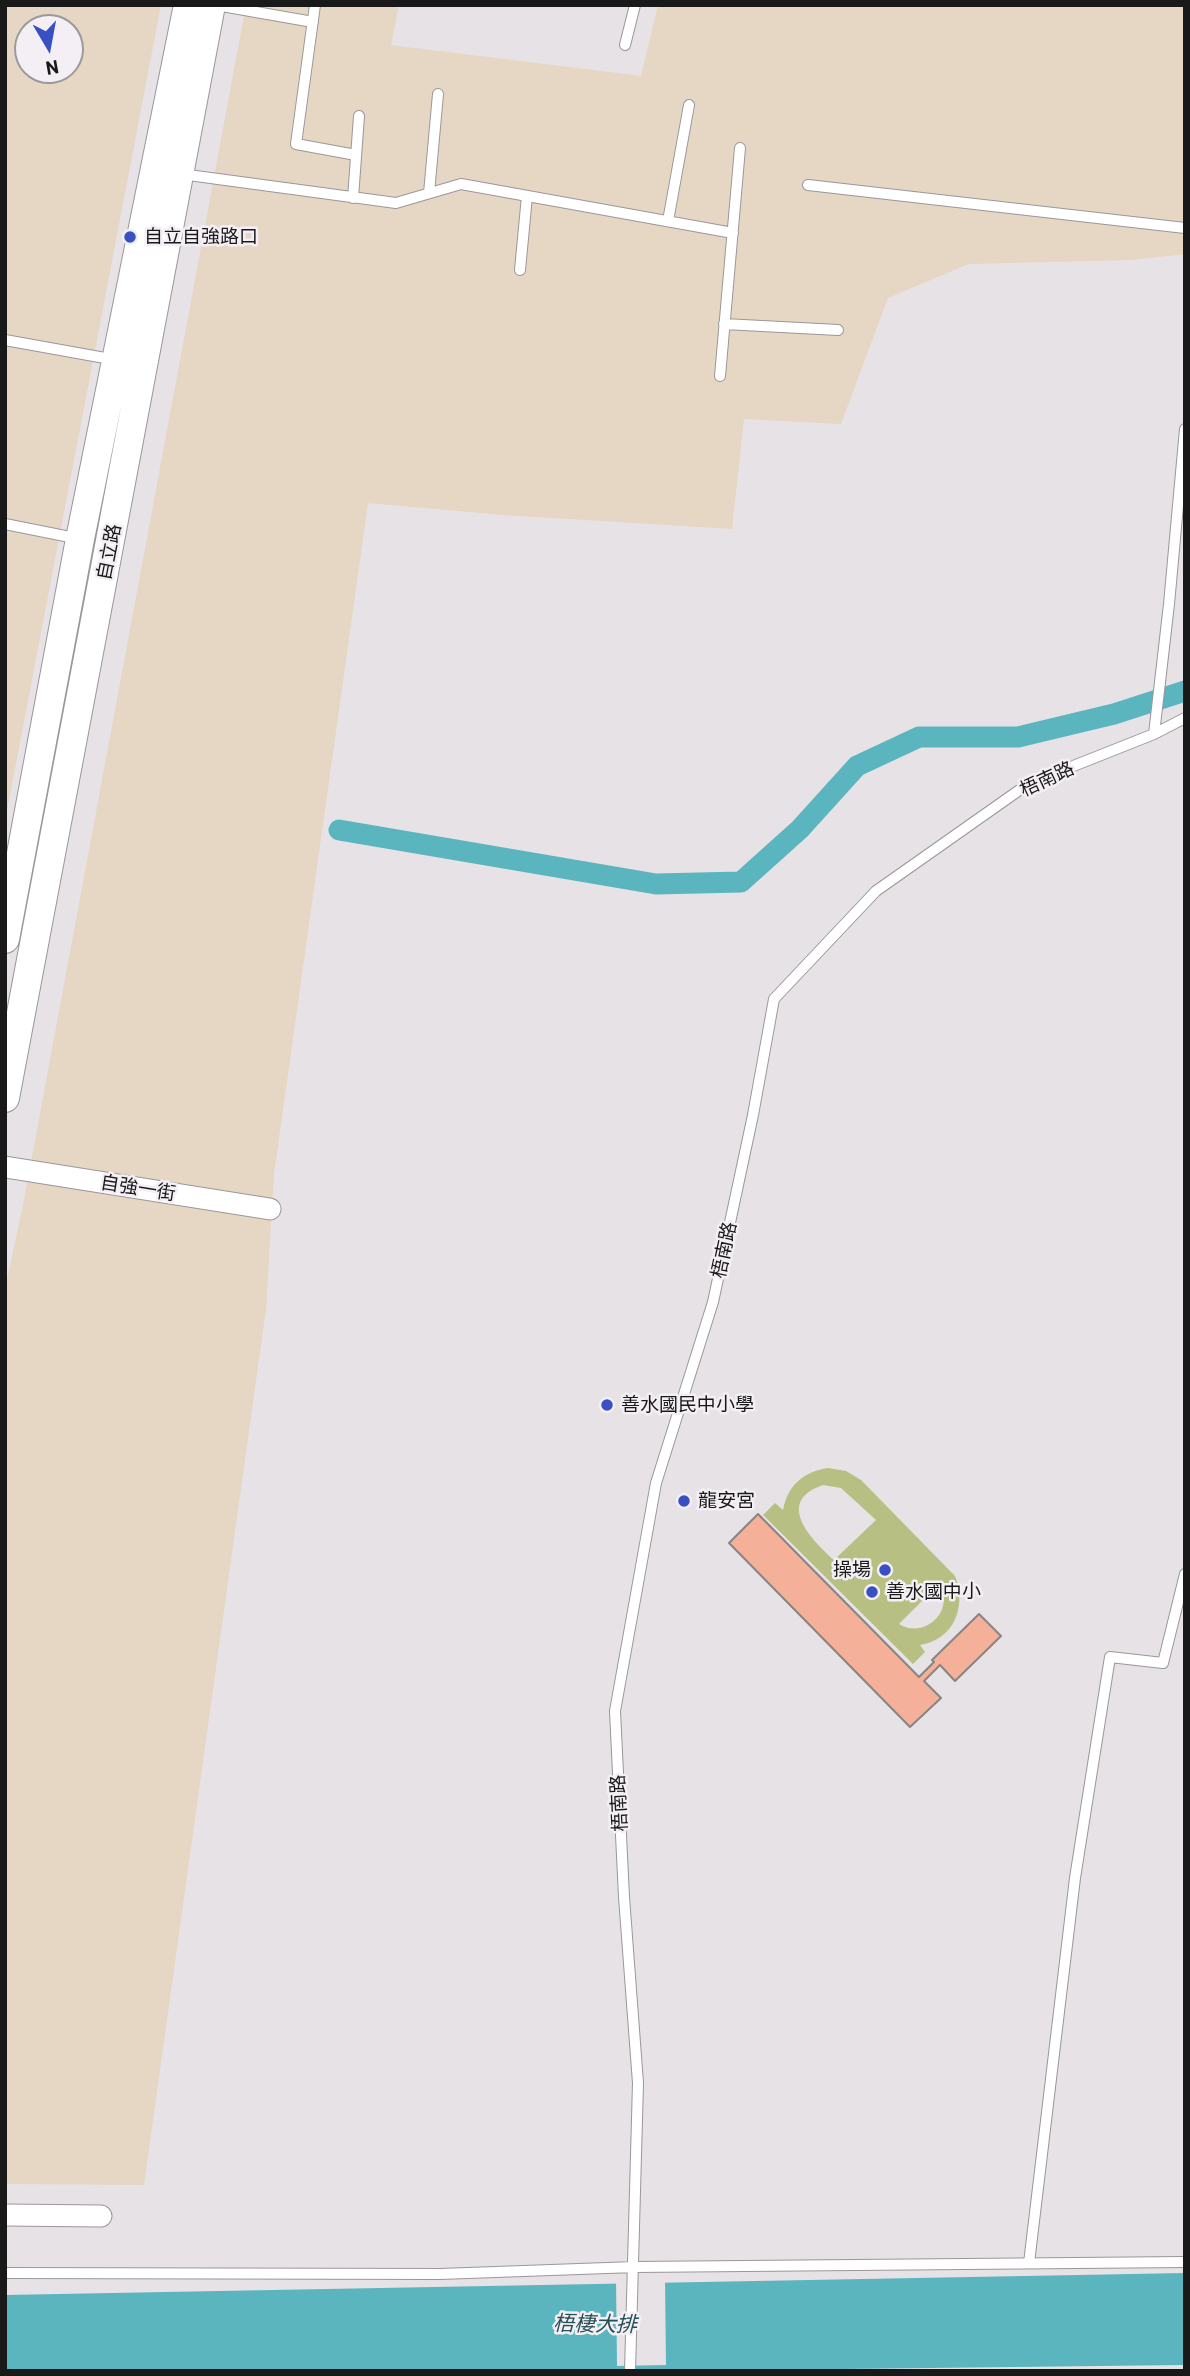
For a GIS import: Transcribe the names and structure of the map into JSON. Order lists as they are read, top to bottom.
{
  "streets": {
    "street": ["自立路", "自強一街"],
    "lane": ["梧南路"]
  },
  "water": ["梧棲大排"],
  "places": [
    "自立自強路口",
    "善水國民中小學",
    "龍安宮",
    "操場",
    "善水國中小"
  ],
  "north": "bottom"
}
